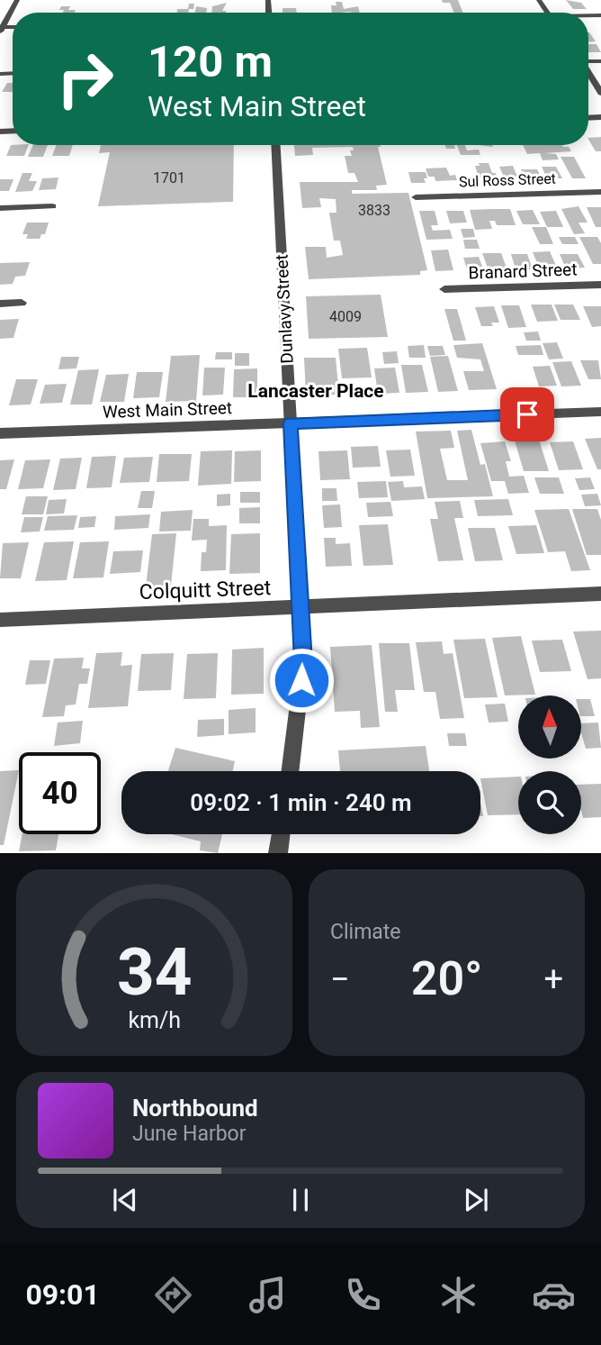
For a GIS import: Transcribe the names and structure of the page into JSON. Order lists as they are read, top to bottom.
{
  "streets": {
    "street": [
      "Sul Ross Street",
      "Branard Street",
      "Dunlavy Street",
      "West Main Street",
      "Colquitt Street"
    ]
  },
  "crossings": [
    ["Dunlavy Street", "West Main Street"],
    ["Dunlavy Street", "Colquitt Street"]
  ],
  "districts": ["Lancaster Place"],
  "house_numbers": ["1701", "3833", "4009"],
  "north": "top",
  "page": {
    "turn": ["120 m", "West Main Street"],
    "limit": "40",
    "trip": "09:02 · 1 min · 240 m",
    "tile": "Climate",
    "heat": ["−", "20°", "+"],
    "song": ["Northbound", "June Harbor"],
    "tabs": "09:01",
    "gauge": ["34", "km/h"]
  }
}
